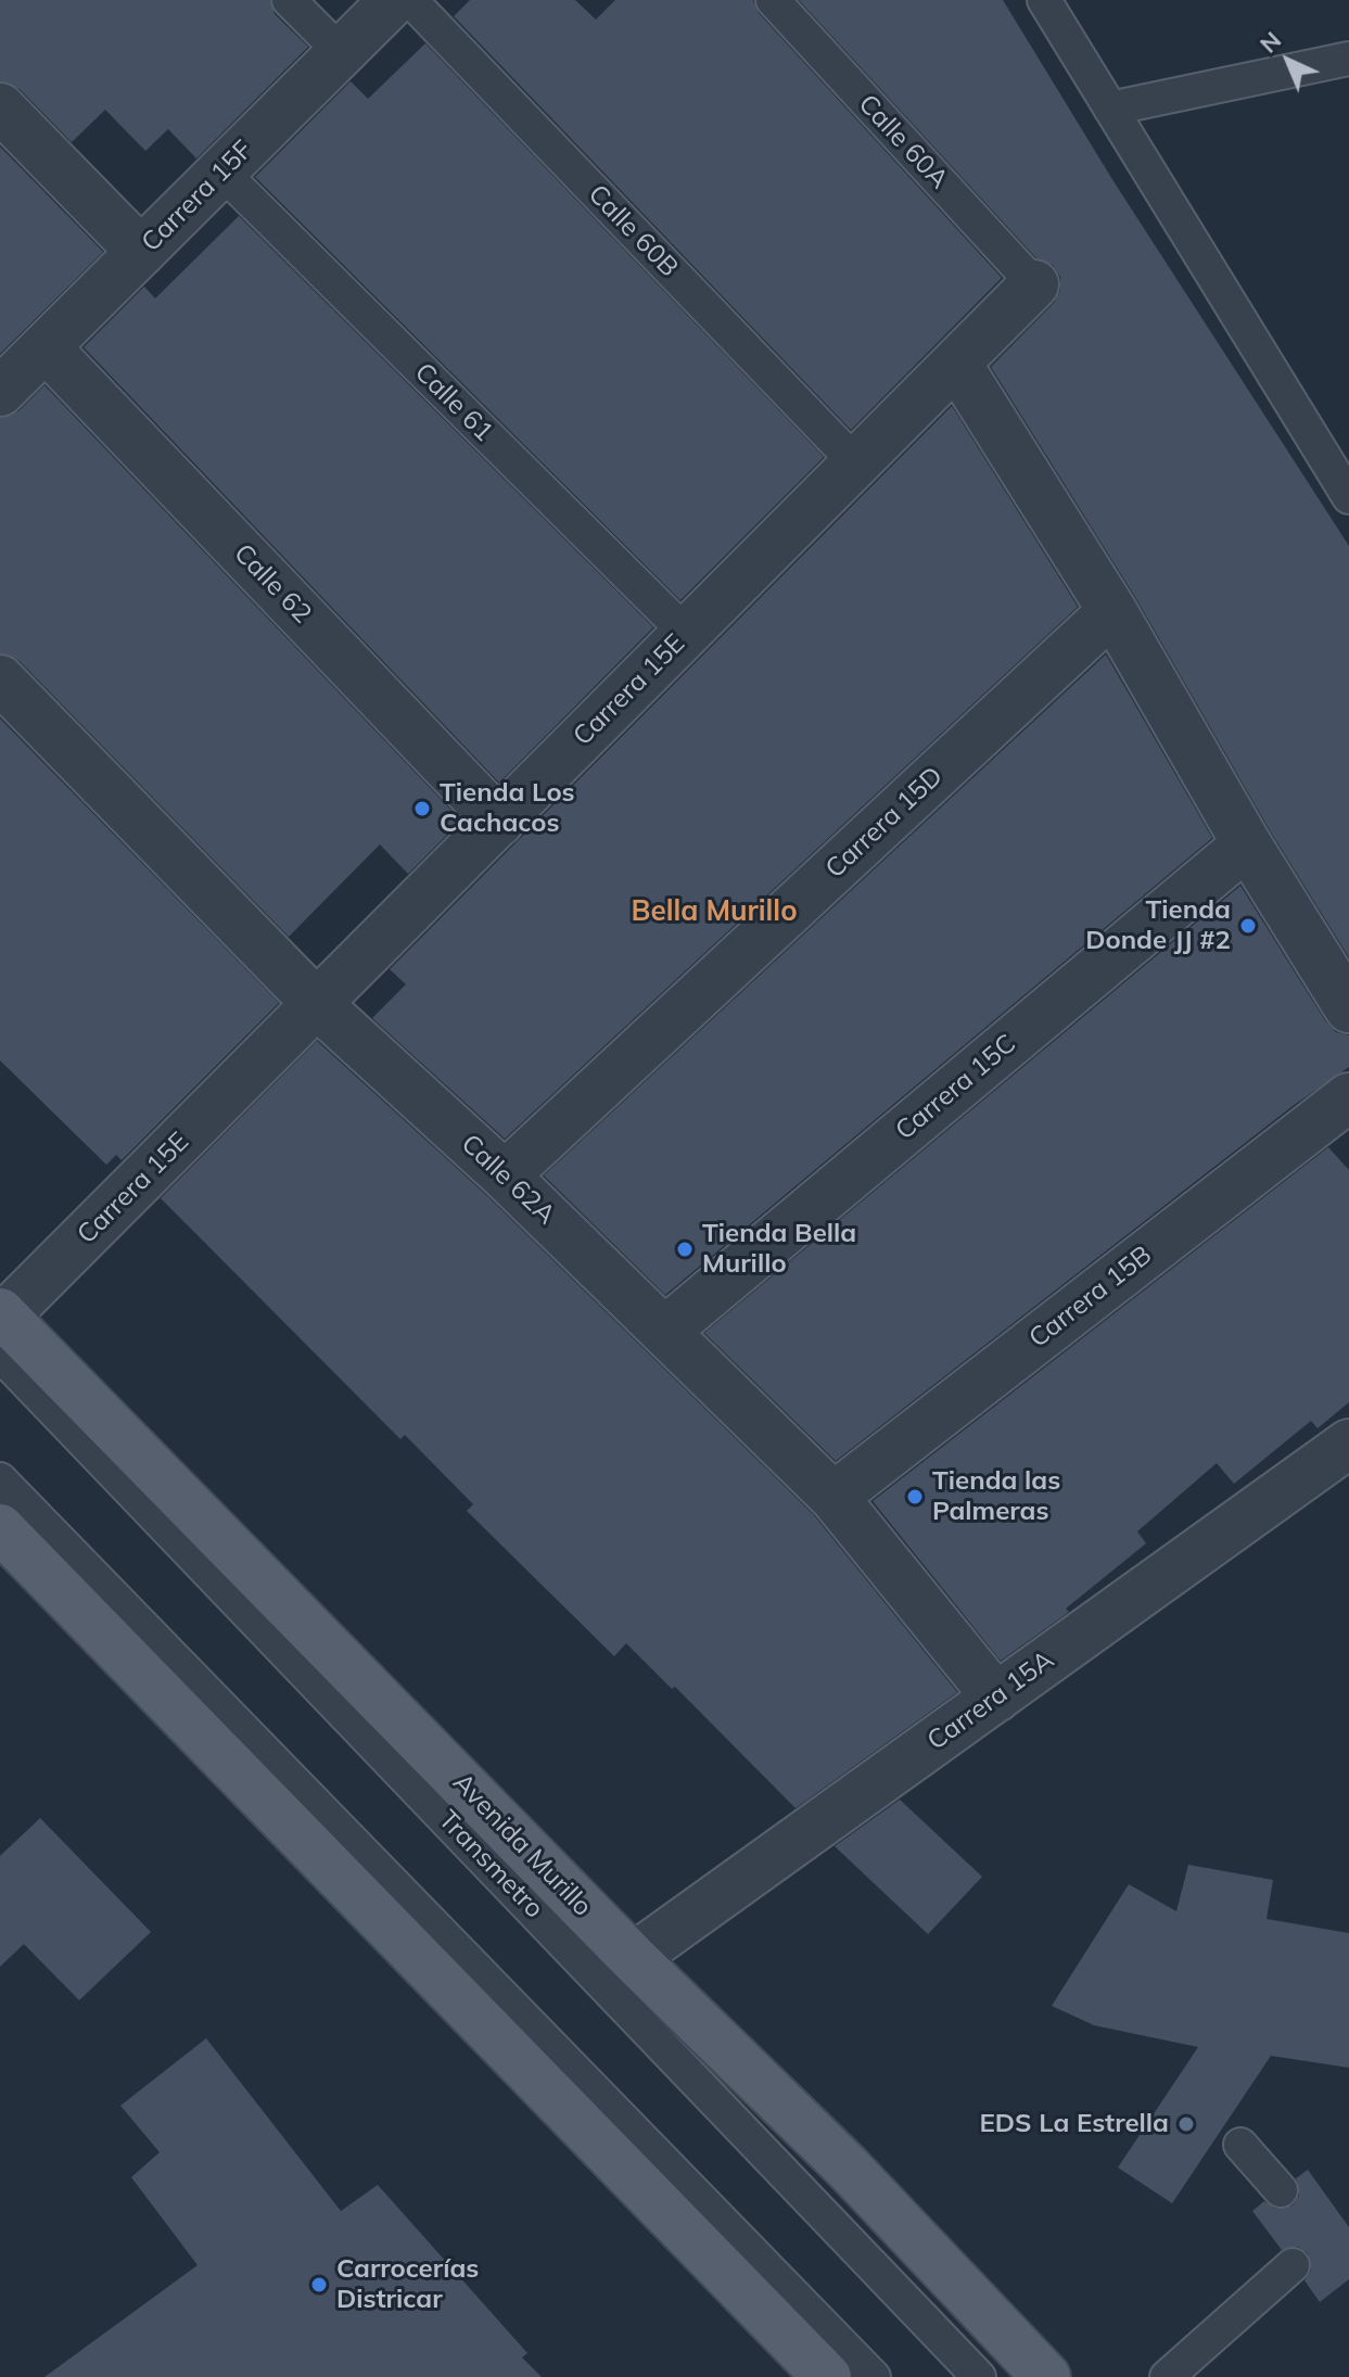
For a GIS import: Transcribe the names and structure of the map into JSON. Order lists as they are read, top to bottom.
{
  "streets": {
    "main road": ["Avenida Murillo"],
    "street": [
      "Carrera 15F",
      "Calle 62",
      "Carrera 15E",
      "Carrera 15D",
      "Carrera 15C",
      "Calle 62A",
      "Carrera 15B",
      "Carrera 15A"
    ],
    "lane": [
      "Calle 60A",
      "Calle 60B",
      "Calle 61",
      "Transmetro"
    ]
  },
  "crossings": [
    ["Calle 60A", "Carrera 15E"],
    ["Carrera 15F", "Calle 61"],
    ["Carrera 15F", "Calle 62"],
    ["Calle 60B", "Carrera 15E"],
    ["Calle 61", "Carrera 15E"],
    ["Calle 62", "Carrera 15E"],
    ["Carrera 15E", "Calle 62A"],
    ["Carrera 15E", "Avenida Murillo"],
    ["Carrera 15E", "Transmetro"],
    ["Carrera 15D", "Calle 62A"],
    ["Carrera 15C", "Calle 62A"],
    ["Calle 62A", "Carrera 15B"],
    ["Calle 62A", "Carrera 15A"],
    ["Carrera 15A", "Avenida Murillo"],
    ["Avenida Murillo", "Transmetro"]
  ],
  "districts": ["Bella Murillo"],
  "places": [
    "Tienda Los Cachacos",
    "Tienda Donde JJ #2",
    "Tienda Bella Murillo",
    "Tienda las Palmeras",
    "EDS La Estrella",
    "Carrocerías Districar"
  ],
  "north": "top left"
}
